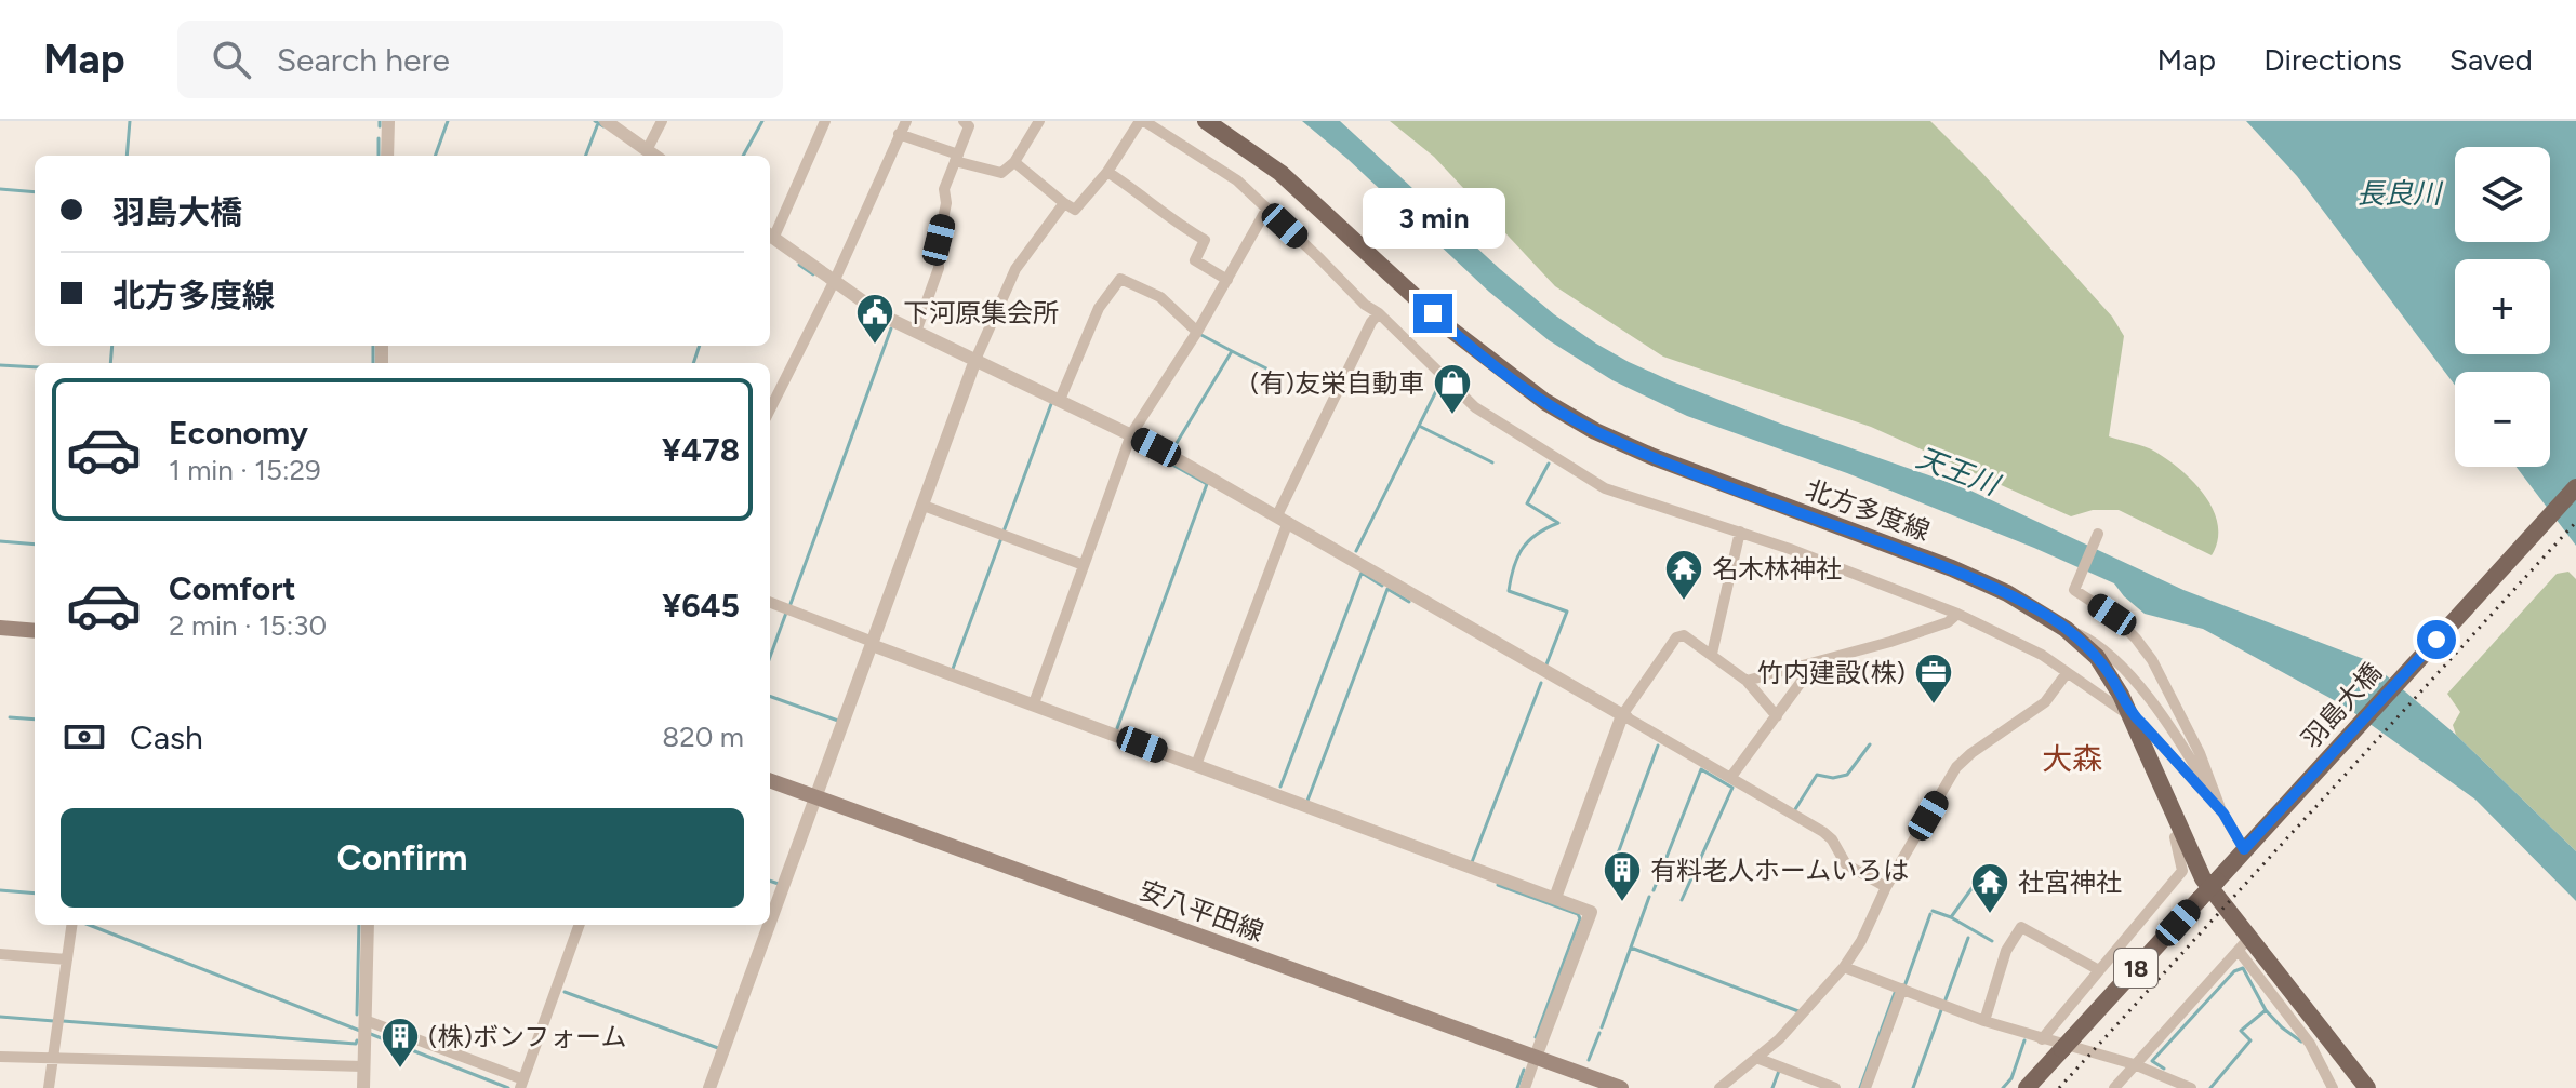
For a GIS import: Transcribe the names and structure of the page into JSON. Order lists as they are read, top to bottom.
{
  "streets": {
    "main road": [
      "北方多度線",
      "羽島大橋",
      "安八平田線",
      "18"
    ]
  },
  "crossings": [
    ["羽島大橋", "18"]
  ],
  "districts": ["大森"],
  "water": ["長良川", "天王川"],
  "places": {
    "public building": ["下河原集会所"],
    "shop": ["(有)友栄自動車"],
    "temple": ["名木林神社", "社宮神社"],
    "office": ["竹内建設(株)"],
    "building": ["有料老人ホームいろは", "(株)ボンフォーム"]
  },
  "page": {
    "header": "Map",
    "search": "Search here",
    "nav": ["Map", "Directions", "Saved"],
    "map_buttons": ["+", "−"],
    "banner": ["羽島大橋", "北方多度線"],
    "bubble": "3 min",
    "list": [
      {
        "name": "Economy",
        "note": "1 min · 15:29",
        "value": "¥478"
      },
      {
        "name": "Comfort",
        "note": "2 min · 15:30",
        "value": "¥645"
      }
    ],
    "pay": ["Cash", "820 m"],
    "buttons": "Confirm"
  }
}
